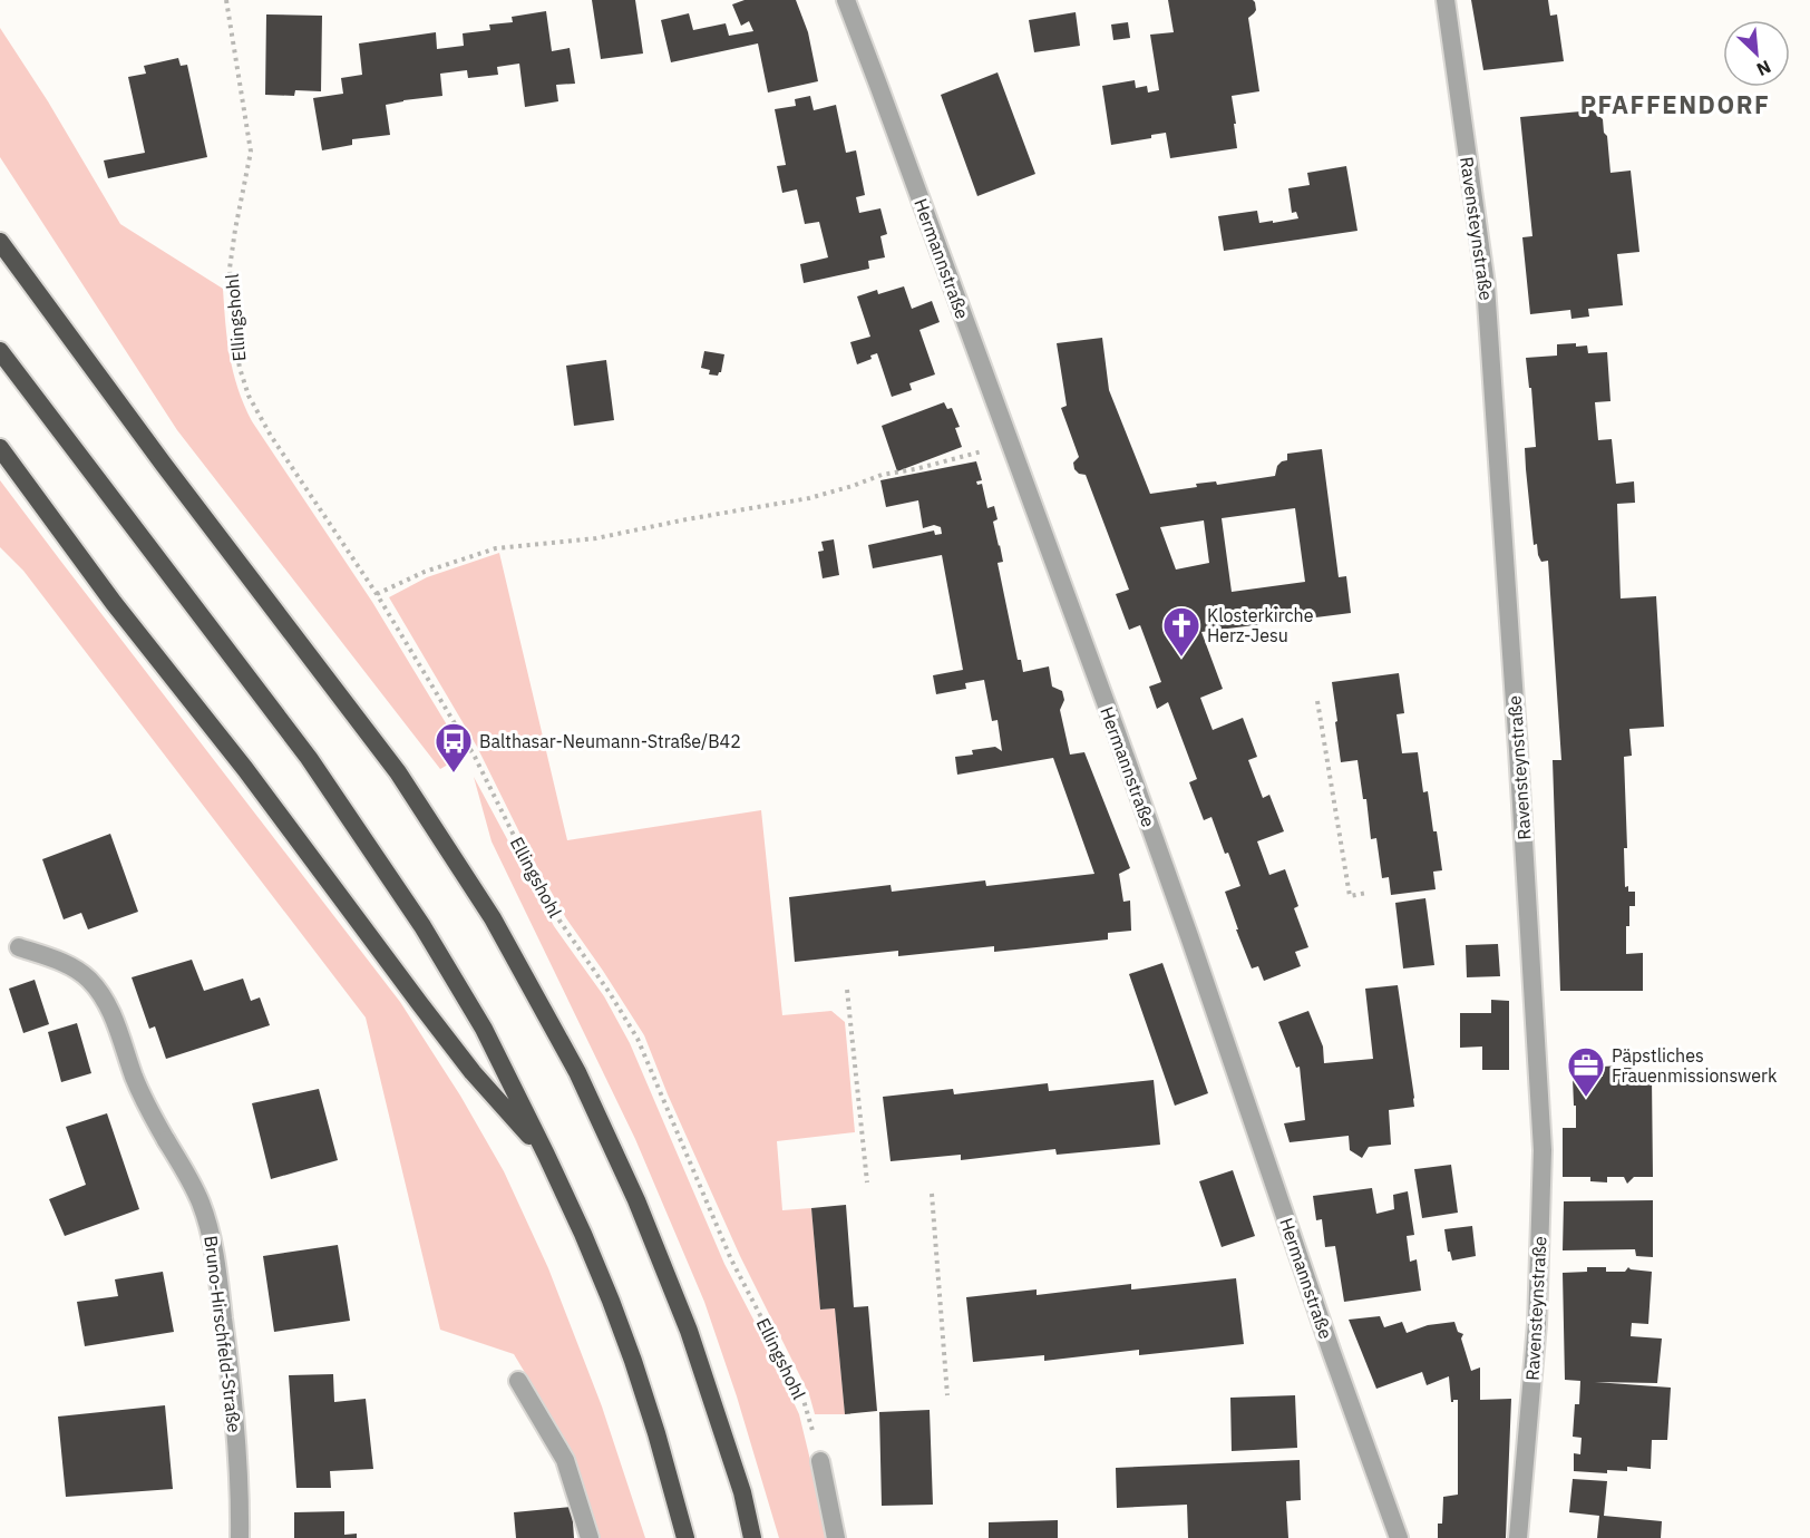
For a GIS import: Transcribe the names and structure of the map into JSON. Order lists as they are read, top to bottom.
{
  "streets": {
    "street": ["Ravensteynstraße", "Hermannstraße", "Bruno-Hirschfeld-Straße"],
    "path": ["Ellingshohl"]
  },
  "districts": ["PFAFFENDORF"],
  "places": {
    "church": ["Klosterkirche Herz-Jesu"],
    "bus stop": ["Balthasar-Neumann-Straße/B42"],
    "office": ["Päpstliches Frauenmissionswerk"]
  },
  "north": "bottom right"
}
